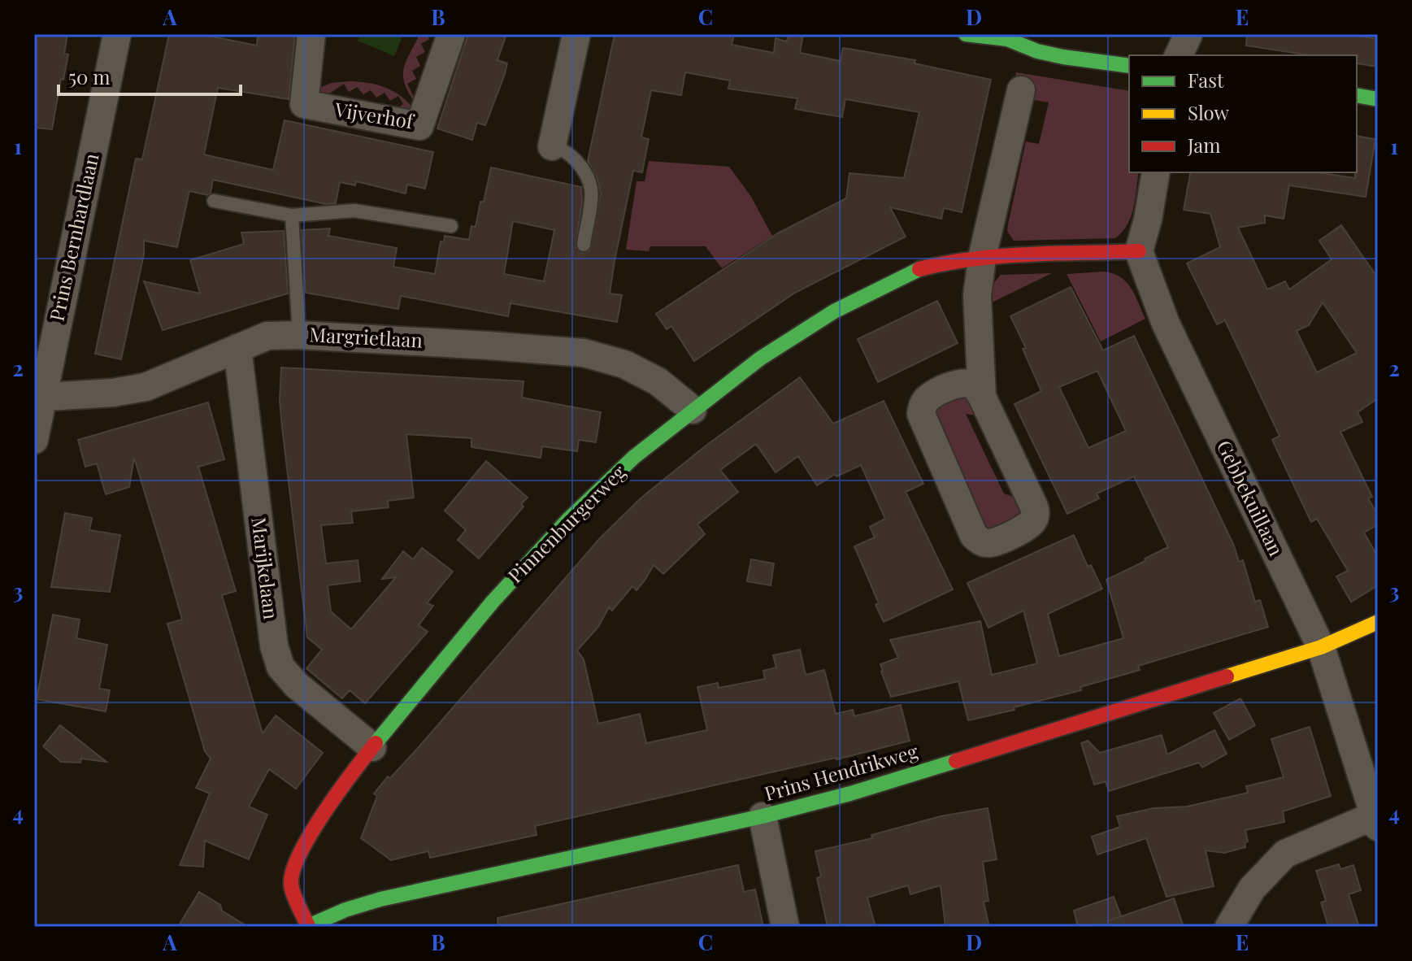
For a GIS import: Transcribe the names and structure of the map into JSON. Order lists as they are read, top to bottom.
{
  "streets": {
    "street": [
      "Vijverhof",
      "Prins Bernhardlaan",
      "Margrietlaan",
      "Gebbekuillaan",
      "Pinnenburgerweg",
      "Marijkelaan",
      "Prins Hendrikweg"
    ]
  },
  "crossings": [
    ["Prins Bernhardlaan", "Margrietlaan"],
    ["Margrietlaan", "Pinnenburgerweg"],
    ["Margrietlaan", "Marijkelaan"],
    ["Gebbekuillaan", "Pinnenburgerweg"],
    ["Gebbekuillaan", "Prins Hendrikweg"],
    ["Pinnenburgerweg", "Marijkelaan"],
    ["Pinnenburgerweg", "Prins Hendrikweg"]
  ],
  "legend": ["Fast", "Slow", "Jam"],
  "scale_bar": "50 m",
  "grid": {
    "columns": [
      "A",
      "B",
      "C",
      "D",
      "E"
    ],
    "rows": [
      "1",
      "2",
      "3",
      "4"
    ]
  }
}
